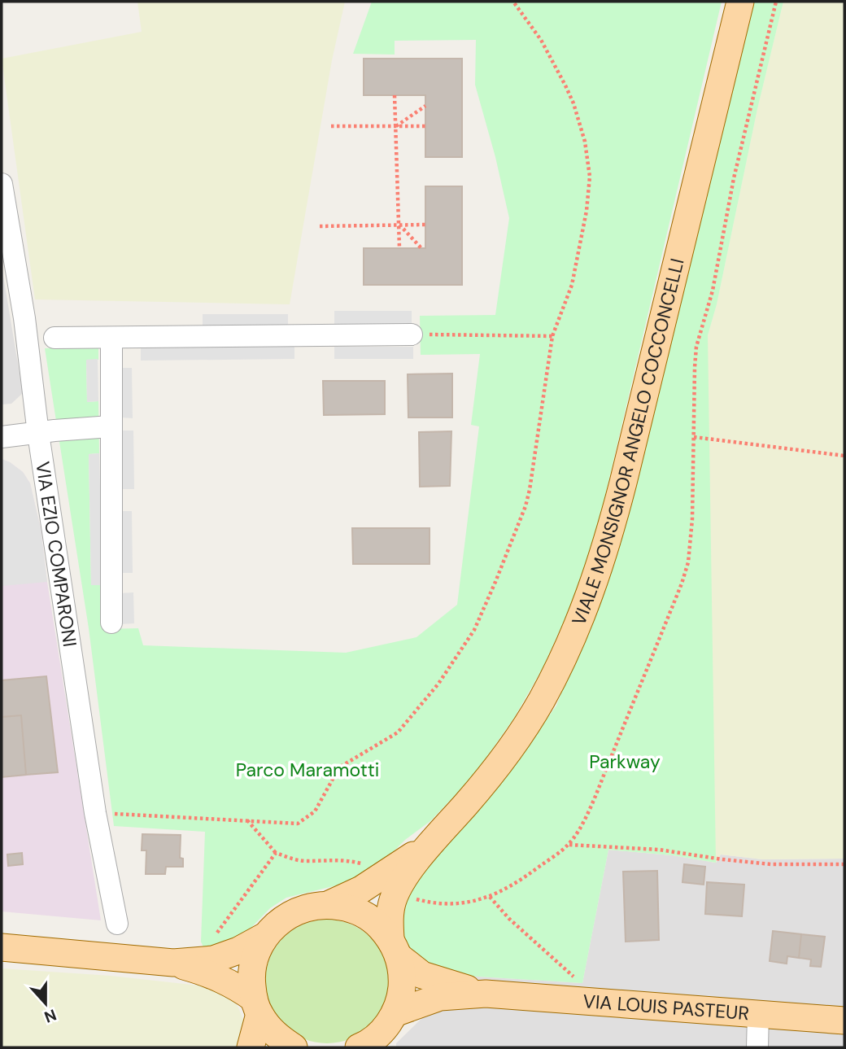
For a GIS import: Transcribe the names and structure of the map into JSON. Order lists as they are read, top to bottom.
{
  "streets": {
    "main road": ["VIALE MONSIGNOR ANGELO COCCONCELLI", "VIA LOUIS PASTEUR"],
    "street": ["VIA EZIO COMPARONI"]
  },
  "crossings": [
    ["VIALE MONSIGNOR ANGELO COCCONCELLI", "VIA LOUIS PASTEUR"]
  ],
  "parks": ["Parkway", "Parco Maramotti"],
  "north": "bottom"
}
